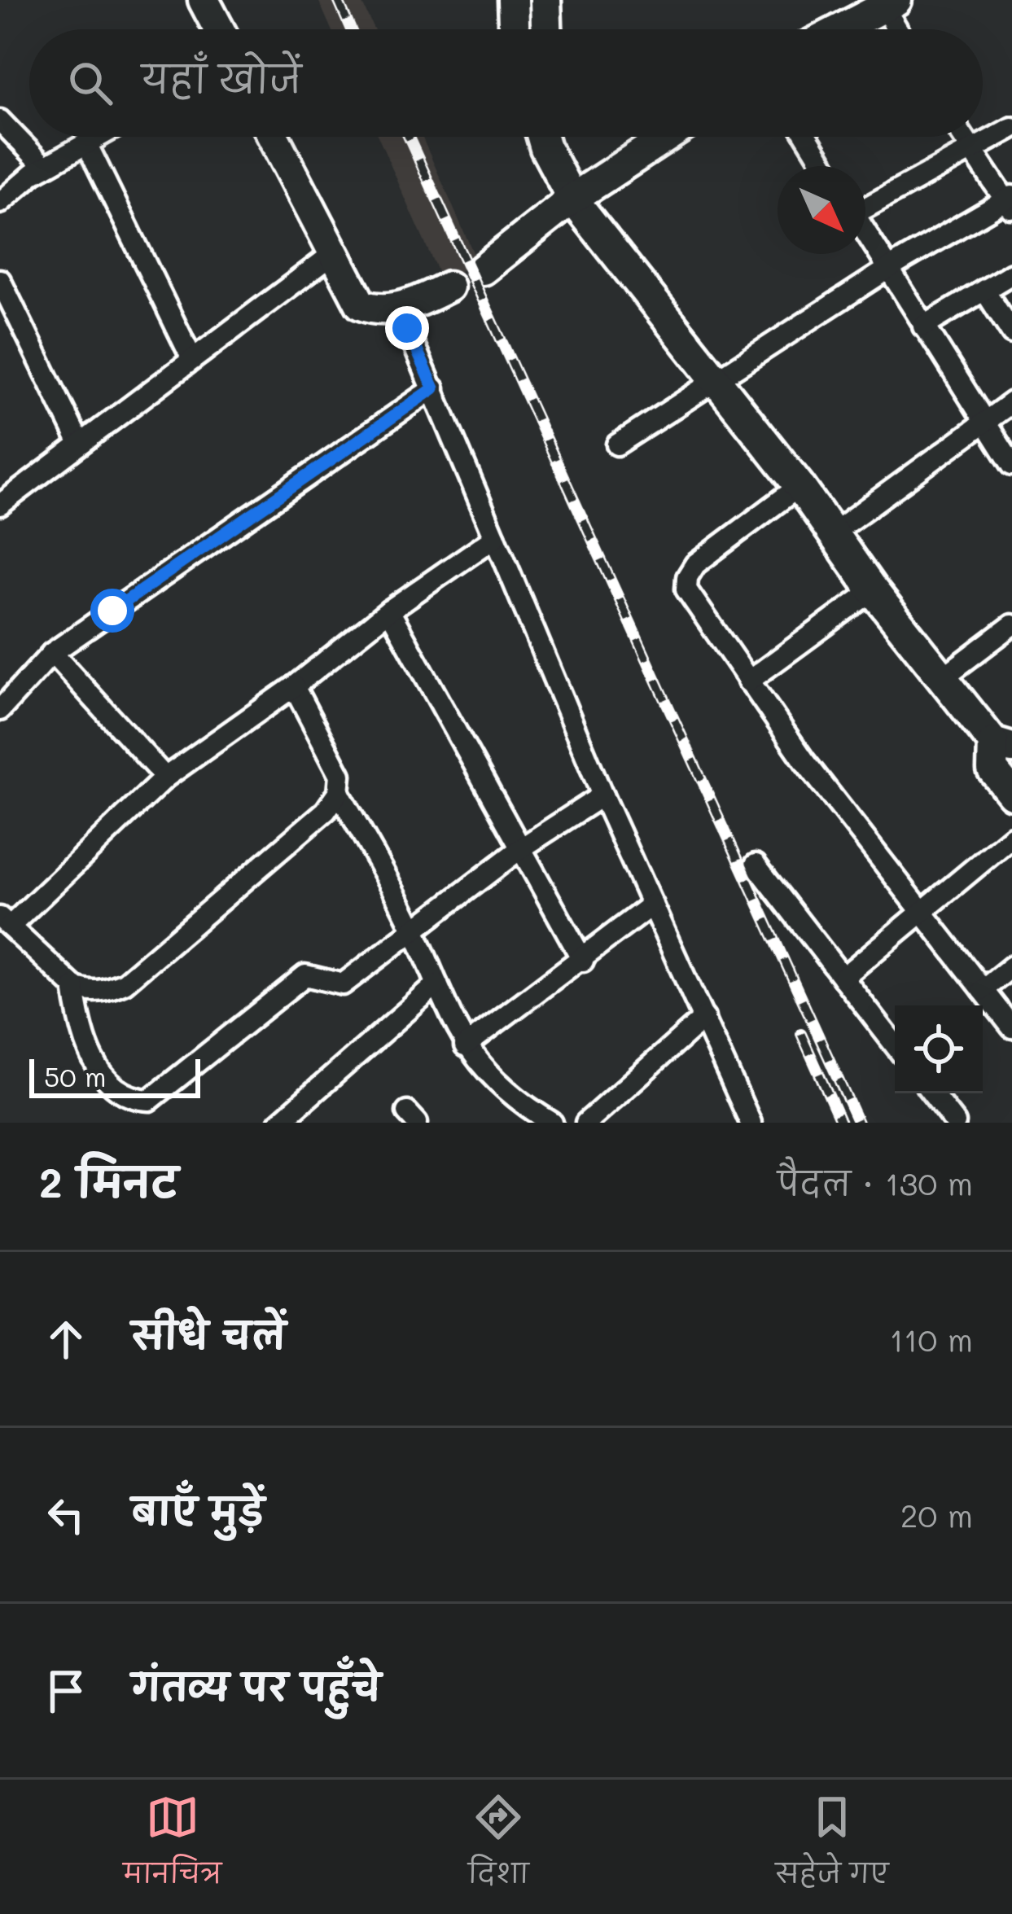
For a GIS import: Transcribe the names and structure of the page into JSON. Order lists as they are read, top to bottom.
{
  "scale_bar": "50 m",
  "north": "bottom right",
  "page": {
    "search": "यहाँ खोजें",
    "scale": "50 m",
    "heading": ["2 मिनट", "पैदल · 130 m"],
    "list": [
      ["सीधे चलें", "110 m"],
      ["बाएँ मुड़ें", "20 m"],
      "गंतव्य पर पहुँचे"
    ],
    "nav": ["मानचित्र", "दिशा", "सहेजे गए"]
  }
}
